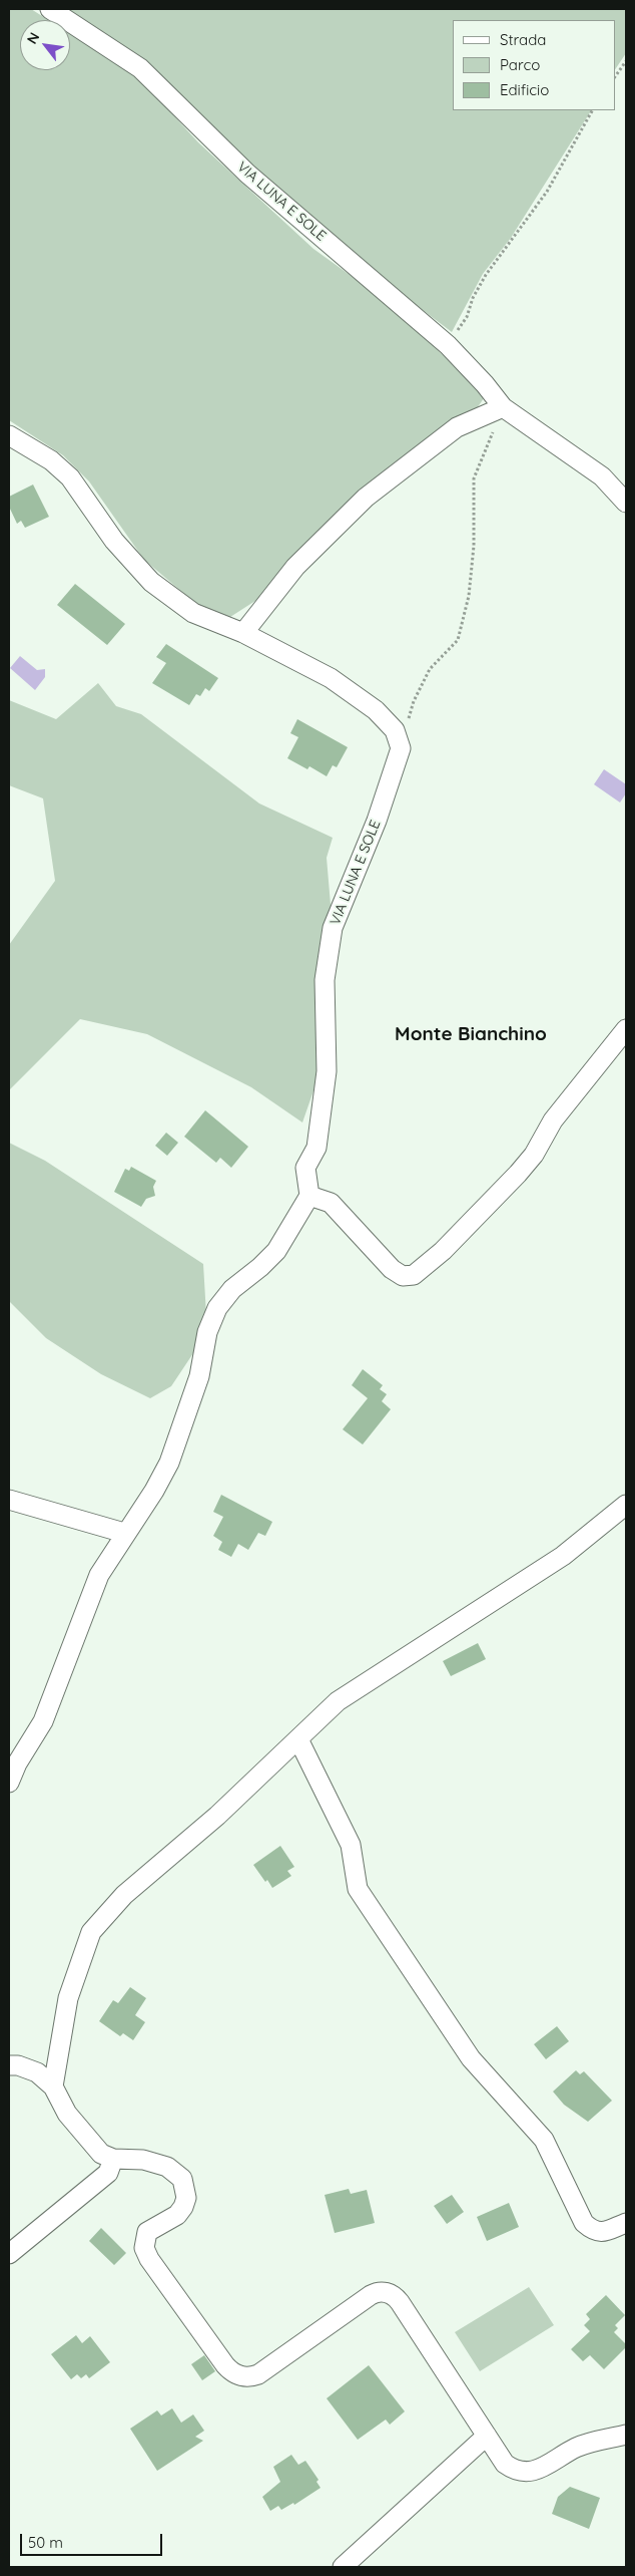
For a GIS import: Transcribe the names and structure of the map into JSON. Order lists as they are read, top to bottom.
{
  "streets": {
    "street": ["VIA LUNA E SOLE"]
  },
  "districts": ["Monte Bianchino"],
  "legend": ["Strada", "Parco", "Edificio"],
  "scale_bar": "50 m",
  "north": "top left"
}
